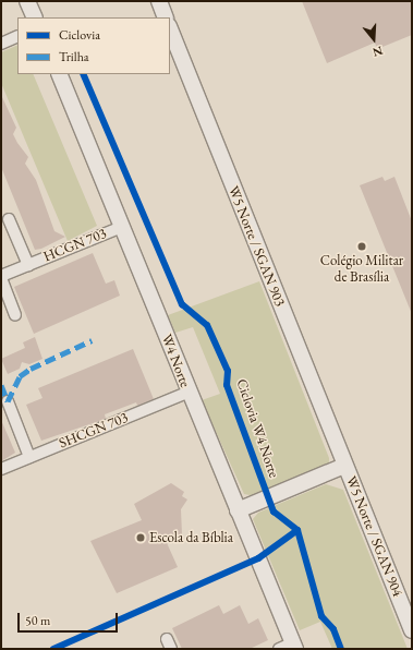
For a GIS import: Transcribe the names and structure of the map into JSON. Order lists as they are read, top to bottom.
{
  "streets": {
    "main road": ["W5 Norte / SGAN 903", "W4 Norte", "W5 Norte / SGAN 904"],
    "street": ["HCGN 703", "SHCGN 703"],
    "cycle path": ["Ciclovia W4 Norte"]
  },
  "crossings": [
    ["HCGN 703", "W4 Norte"],
    ["W5 Norte / SGAN 903", "W5 Norte / SGAN 904"],
    ["W4 Norte", "SHCGN 703"]
  ],
  "places": ["Colégio Militar de Brasília", "Escola da Bíblia"],
  "legend": ["Ciclovia", "Trilha"],
  "scale_bar": "50 m",
  "north": "bottom"
}
